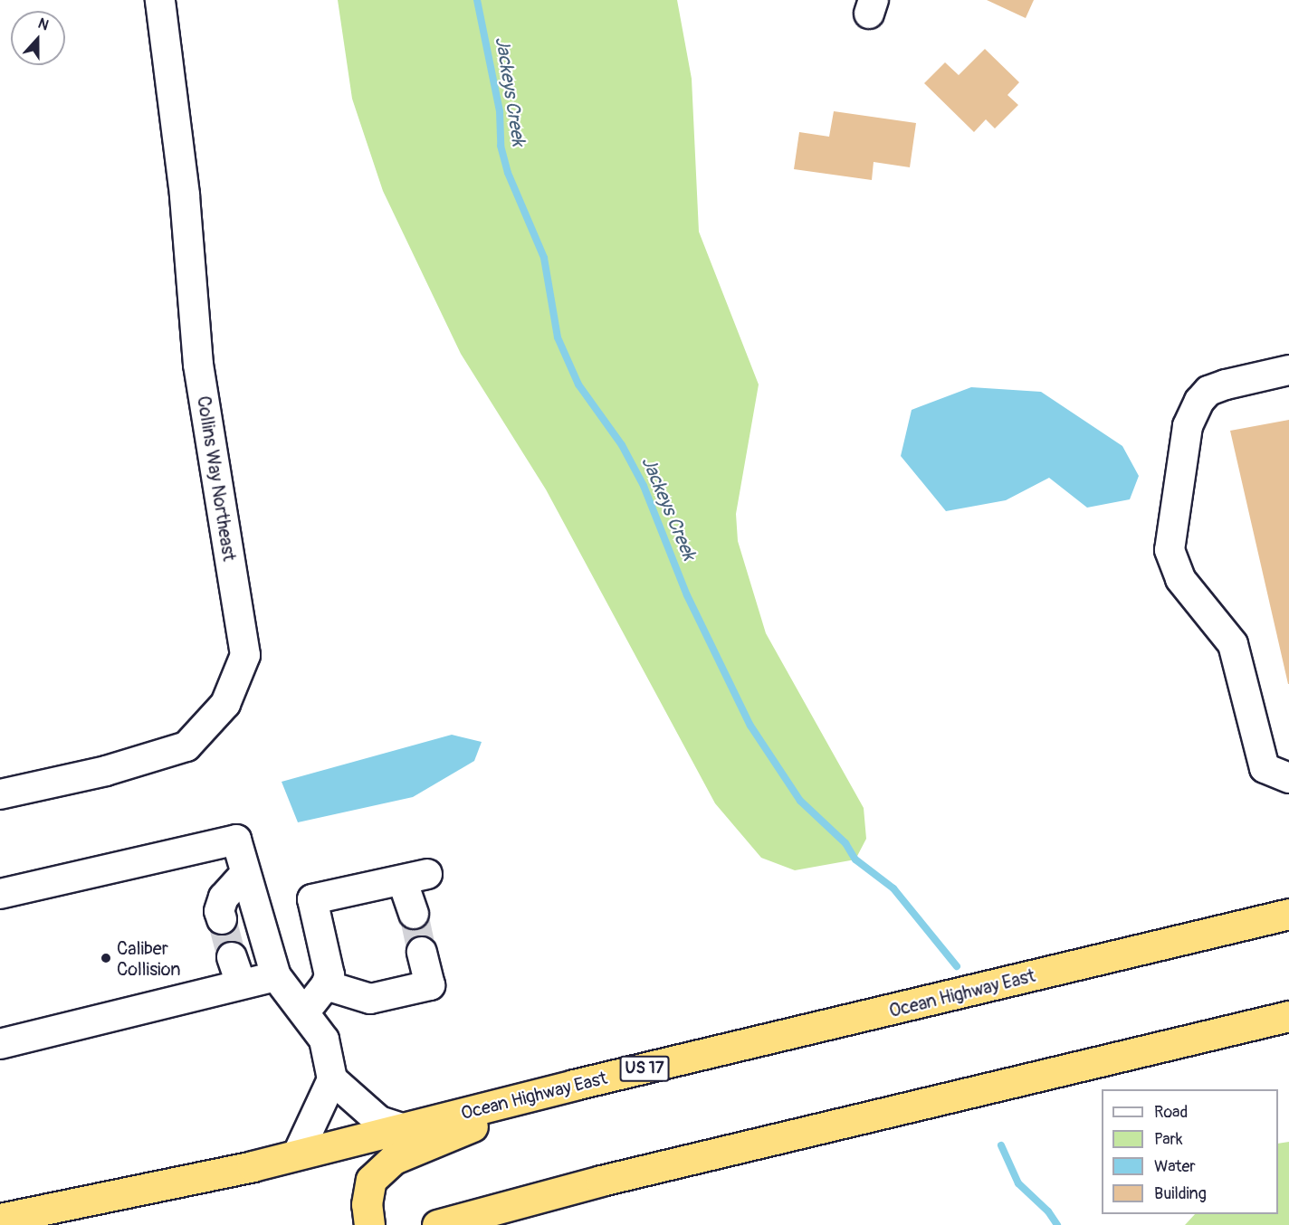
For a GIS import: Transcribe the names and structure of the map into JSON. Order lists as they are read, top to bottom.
{
  "streets": {
    "highway": ["Ocean Highway East", "US 17"],
    "street": ["Collins Way Northeast"]
  },
  "water": ["Jackeys Creek"],
  "places": ["Caliber Collision"],
  "legend": [
    "Road",
    "Park",
    "Water",
    "Building"
  ],
  "north": "top"
}
